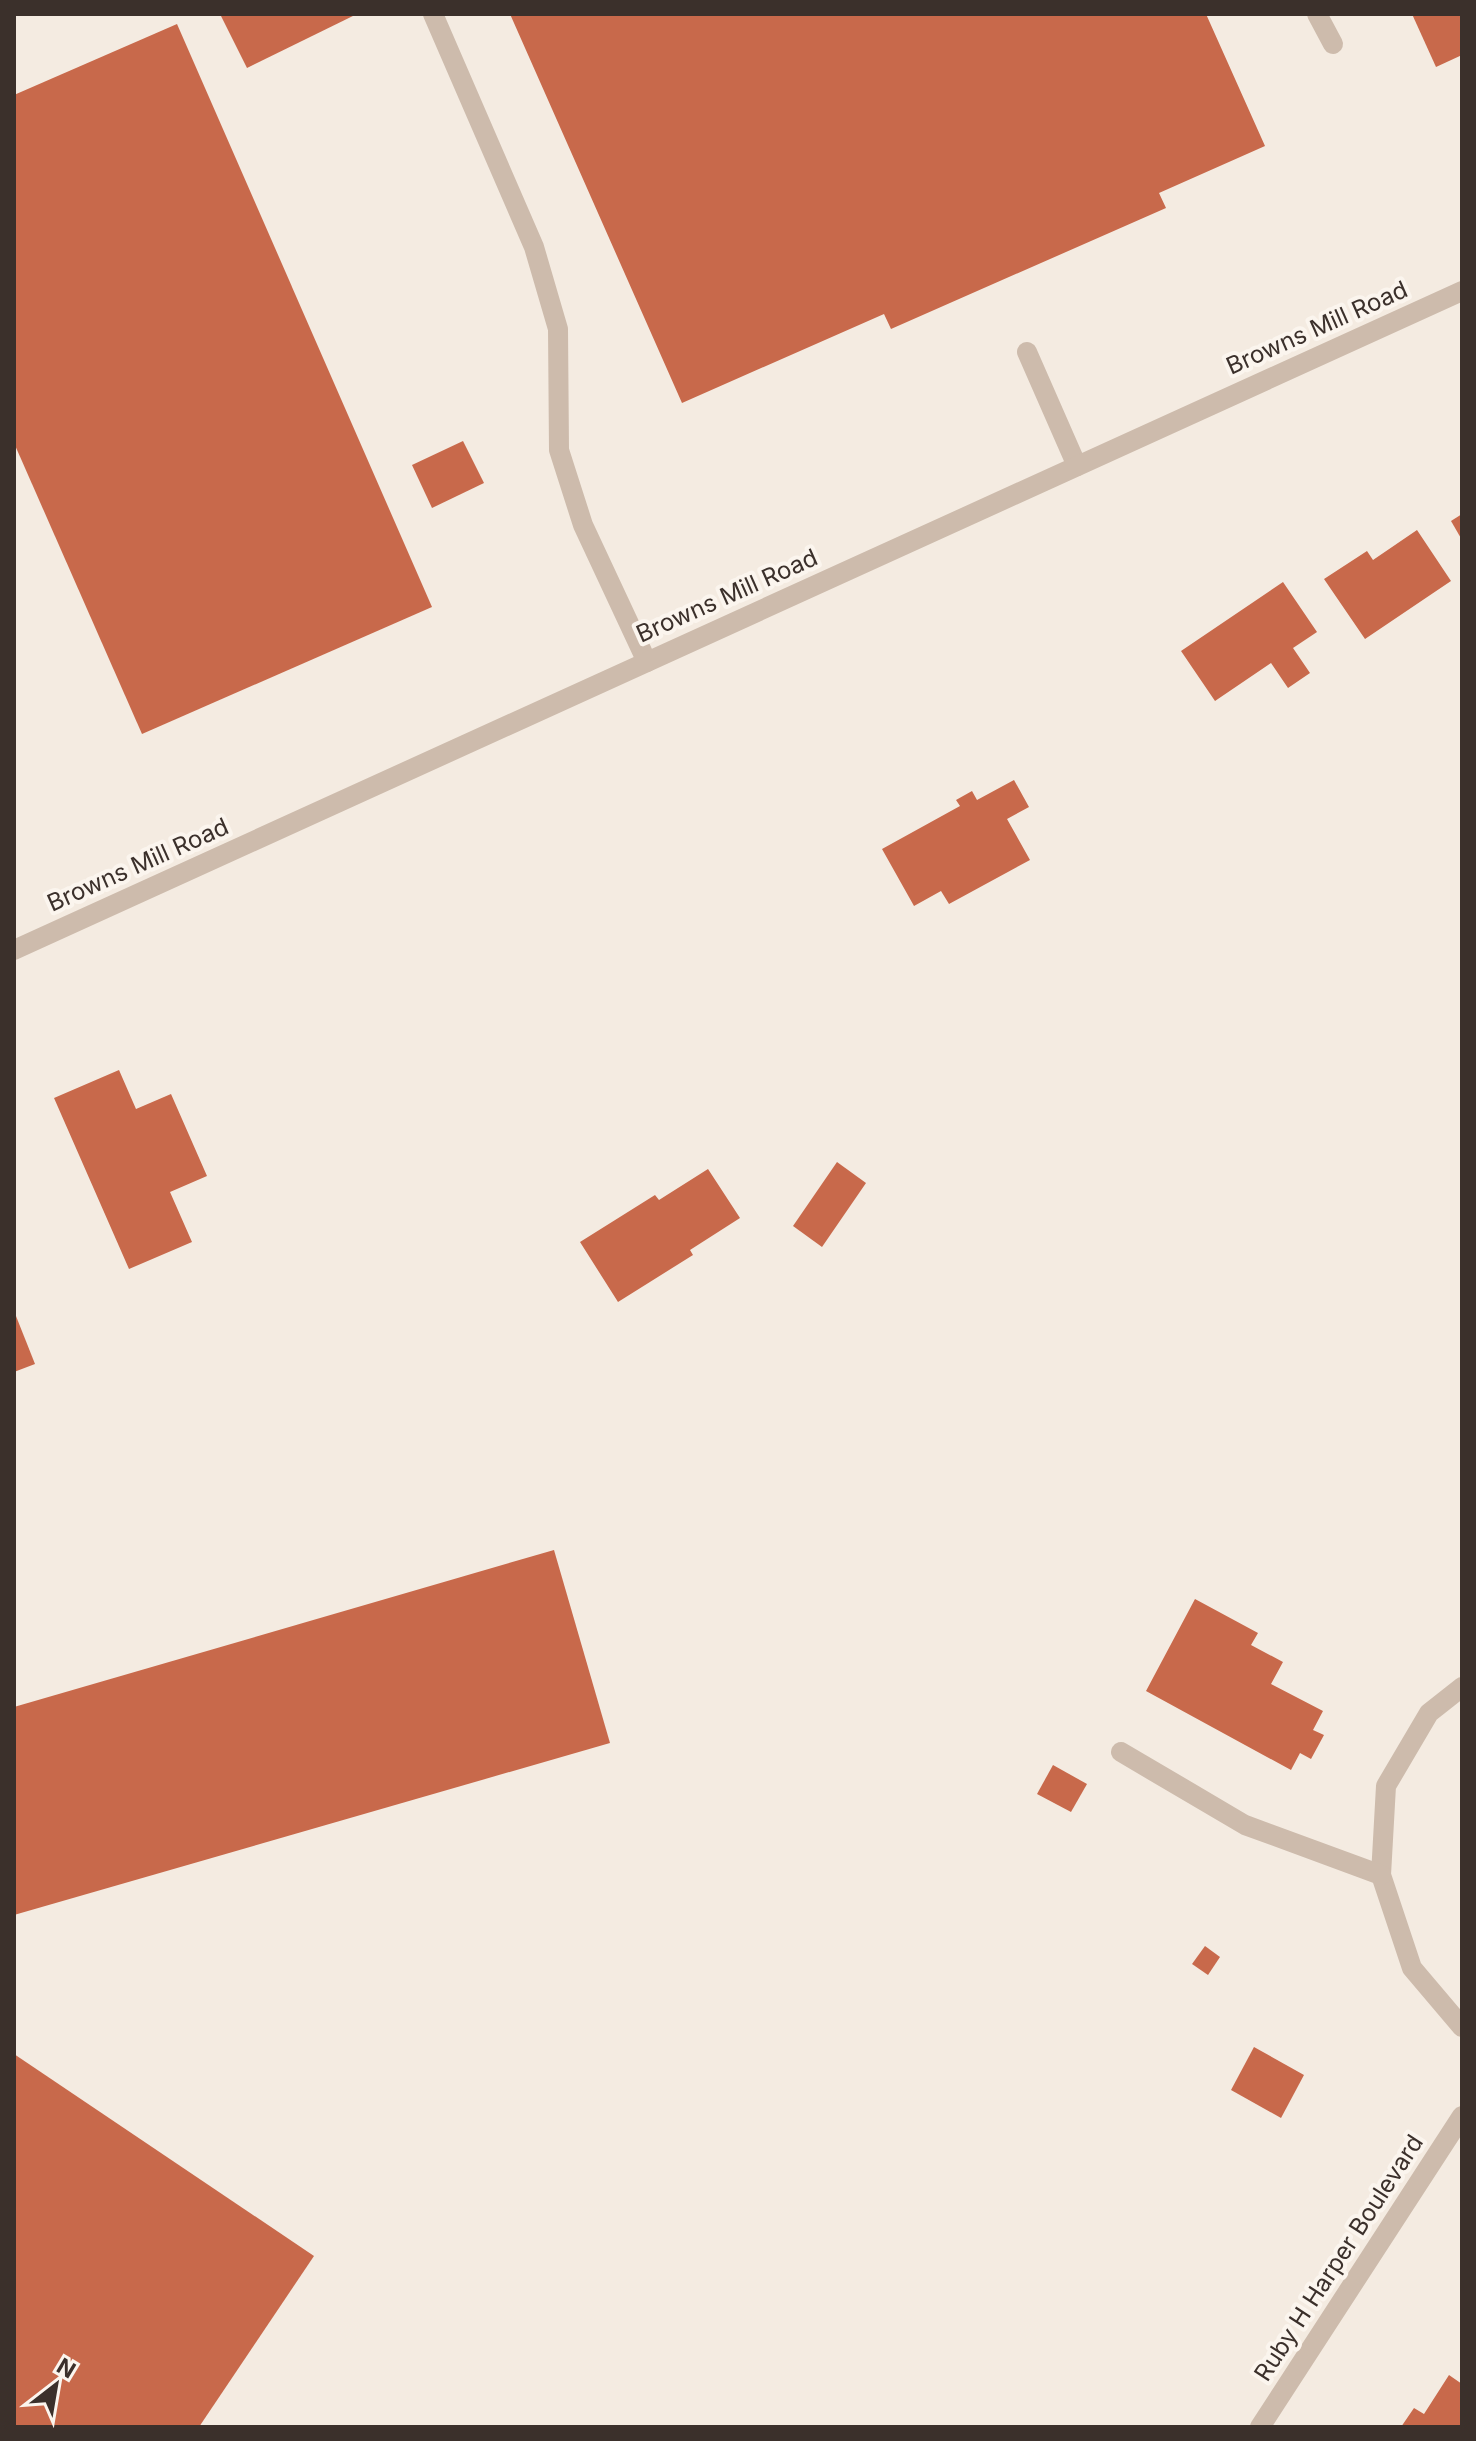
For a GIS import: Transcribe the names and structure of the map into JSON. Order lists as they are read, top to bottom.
{
  "streets": {
    "street": ["Browns Mill Road", "Ruby H Harper Boulevard"]
  },
  "north": "top right"
}
